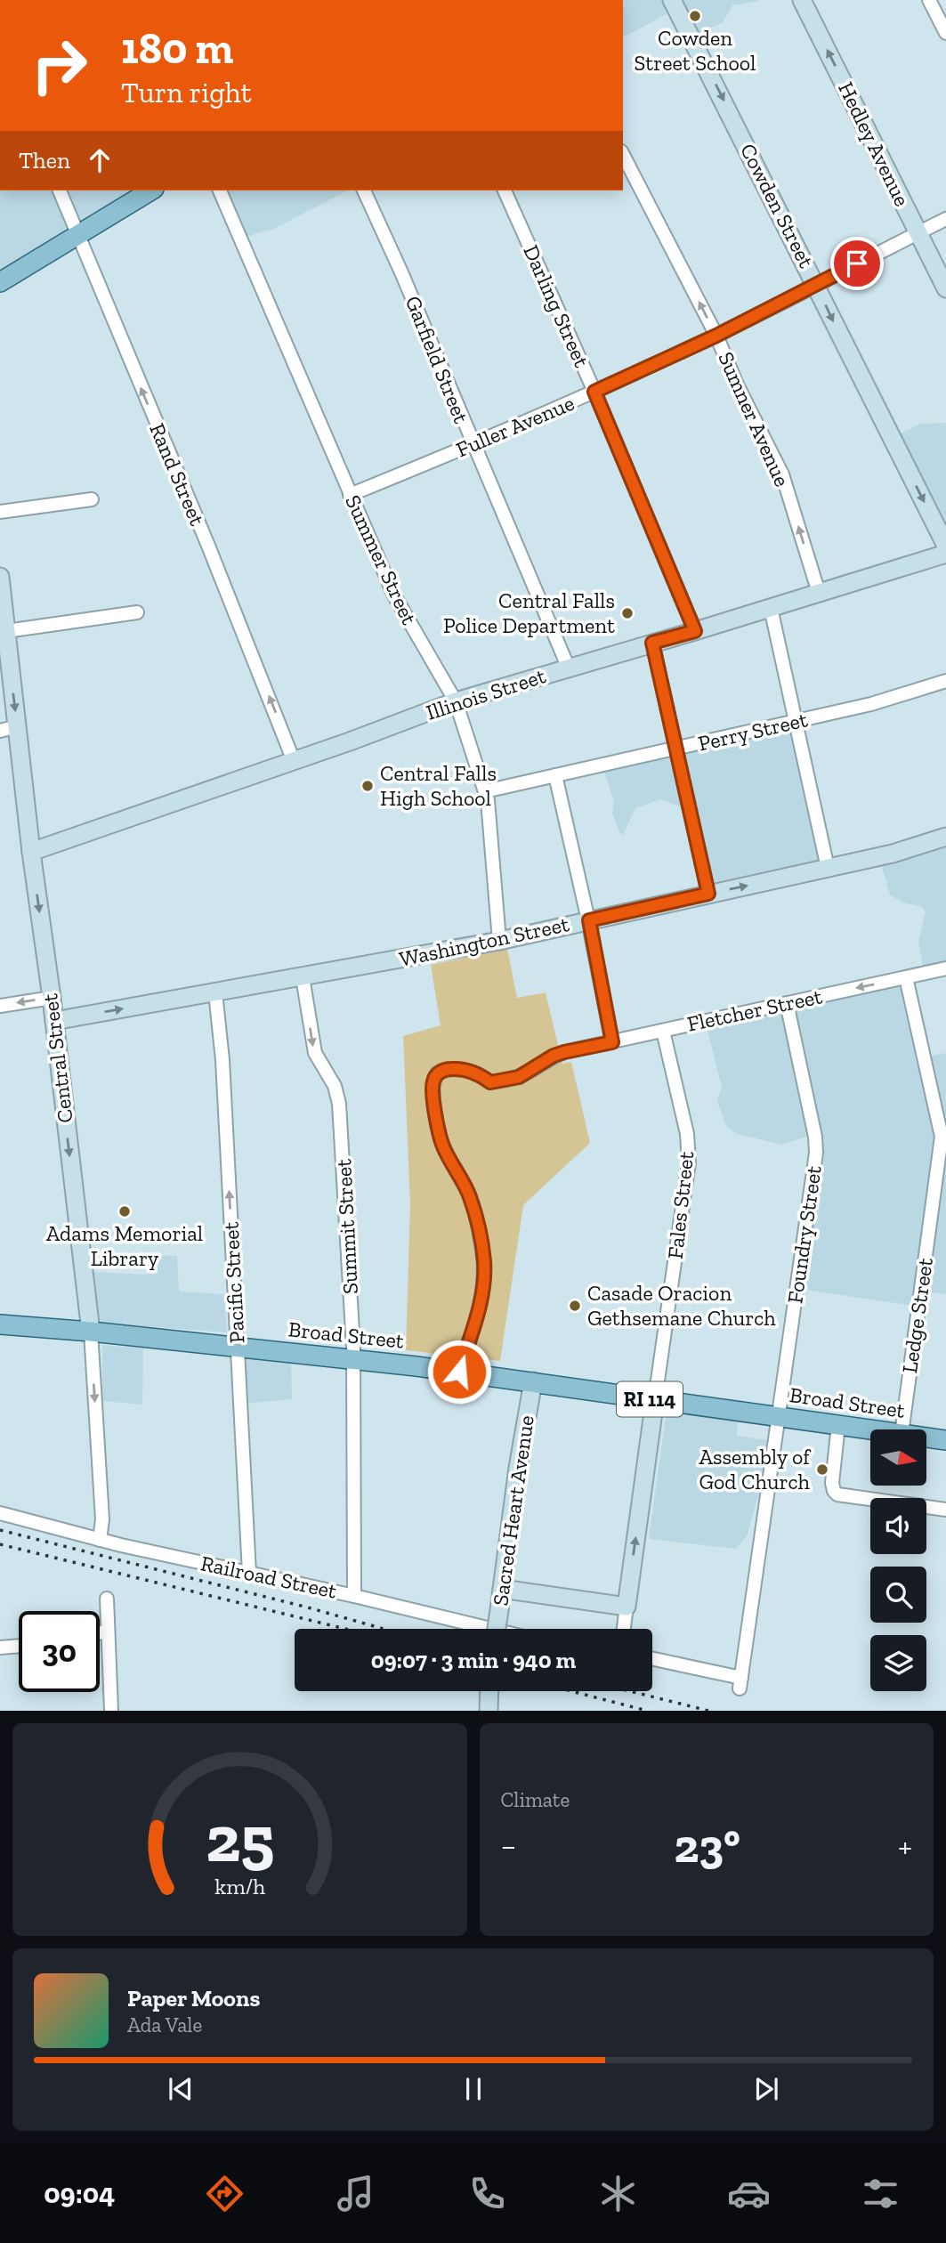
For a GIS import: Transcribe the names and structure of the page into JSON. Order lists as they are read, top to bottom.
{
  "streets": {
    "main road": ["Broad Street", "RI 114"],
    "street": [
      "Hedley Avenue",
      "Cowden Street",
      "Darling Street",
      "Garfield Street",
      "Sumner Avenue",
      "Fuller Avenue",
      "Rand Street",
      "Summer Street",
      "Illinois Street",
      "Perry Street",
      "Washington Street",
      "Fletcher Street",
      "Central Street",
      "Fales Street",
      "Summit Street",
      "Foundry Street",
      "Pacific Street",
      "Ledge Street",
      "Sacred Heart Avenue",
      "Railroad Street"
    ]
  },
  "crossings": [
    ["Hedley Avenue", "Fuller Avenue"],
    ["Cowden Street", "Fuller Avenue"],
    ["Darling Street", "Fuller Avenue"],
    ["Darling Street", "Illinois Street"],
    ["Garfield Street", "Fuller Avenue"],
    ["Garfield Street", "Illinois Street"],
    ["Sumner Avenue", "Fuller Avenue"],
    ["Sumner Avenue", "Illinois Street"],
    ["Fuller Avenue", "Summer Street"],
    ["Rand Street", "Illinois Street"],
    ["Summer Street", "Illinois Street"],
    ["Summer Street", "Perry Street"],
    ["Summer Street", "Washington Street"],
    ["Illinois Street", "Central Street"],
    ["Washington Street", "Central Street"],
    ["Washington Street", "Summit Street"],
    ["Washington Street", "Pacific Street"],
    ["Fletcher Street", "Fales Street"],
    ["Fletcher Street", "Foundry Street"],
    ["Fletcher Street", "Ledge Street"],
    ["Fletcher Street", "Broad Street"],
    ["Central Street", "Broad Street"],
    ["Central Street", "Railroad Street"],
    ["Fales Street", "Broad Street"],
    ["Summit Street", "Broad Street"],
    ["Summit Street", "Railroad Street"],
    ["Foundry Street", "Broad Street"],
    ["Pacific Street", "Broad Street"],
    ["Pacific Street", "Railroad Street"],
    ["Broad Street", "Sacred Heart Avenue"]
  ],
  "one_way": [
    "Hedley Avenue",
    "Cowden Street",
    "Sumner Avenue",
    "Rand Street",
    "Central Street",
    "Summit Street",
    "Pacific Street"
  ],
  "places": [
    "Cowden Street School",
    "Central Falls Police Department",
    "Central Falls High School",
    "Adams Memorial Library",
    "Casade Oracion Gethsemane Church",
    "Assembly of God Church"
  ],
  "north": "right",
  "page": {
    "turn": ["180 m", "Turn right"],
    "then": "Then",
    "limit": "30",
    "trip": "09:07 · 3 min · 940 m",
    "tile": "Climate",
    "heat": ["−", "23°", "+"],
    "song": ["Paper Moons", "Ada Vale"],
    "tabs": "09:04",
    "gauge": ["25", "km/h"]
  }
}
